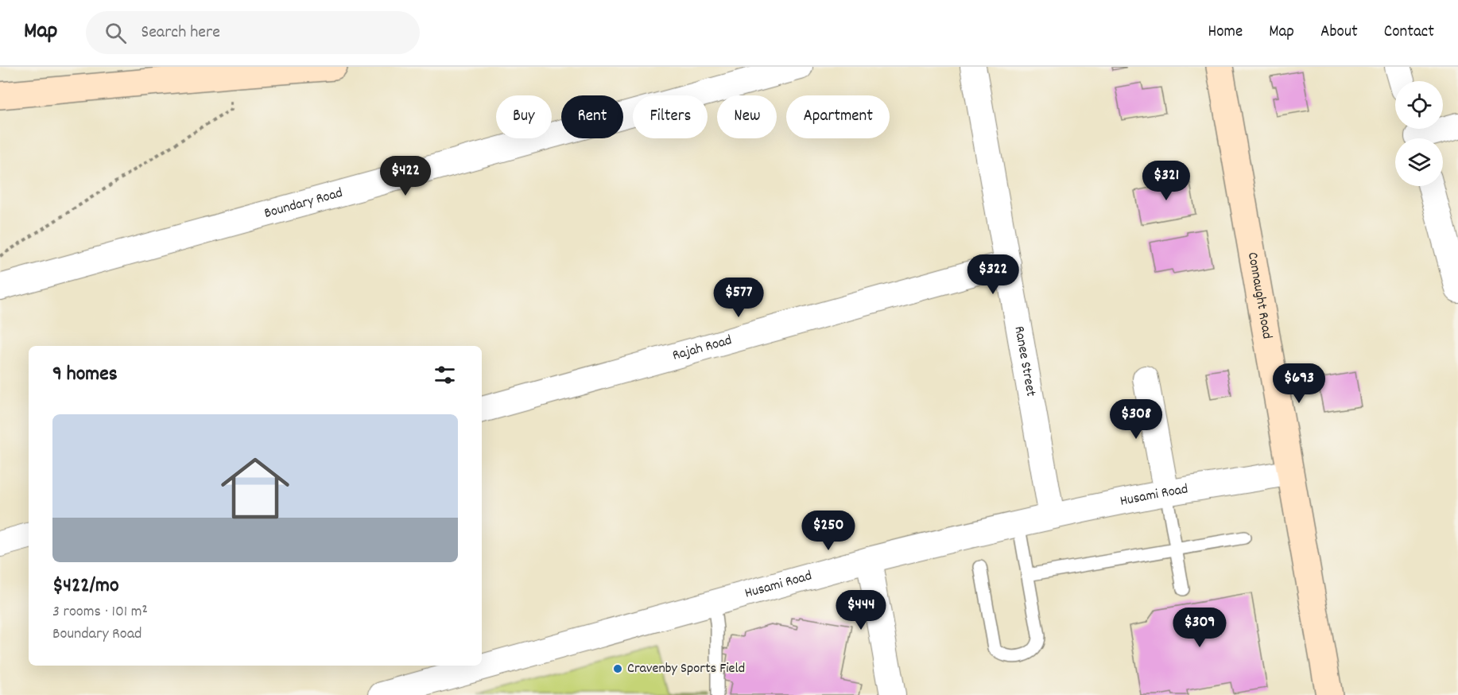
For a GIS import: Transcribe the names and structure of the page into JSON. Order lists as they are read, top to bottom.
{
  "streets": {
    "street": [
      "Boundary Road",
      "Connaught Road",
      "Rajah Road",
      "Ranee Street",
      "Husami Road"
    ]
  },
  "crossings": [
    ["Connaught Road", "Husami Road"],
    ["Rajah Road", "Ranee Street"],
    ["Ranee Street", "Husami Road"]
  ],
  "places": ["Cravenby Sports Field"],
  "page": {
    "header": "Map",
    "search": "Search here",
    "nav": [
      "Home",
      "Map",
      "About",
      "Contact"
    ],
    "chip": [
      "Buy",
      "Rent",
      "Filters",
      "New",
      "Apartment"
    ],
    "price": [
      "$422",
      "$321",
      "$322",
      "$577",
      "$693",
      "$308",
      "$250",
      "$444",
      "$309"
    ],
    "heading": "9 homes",
    "list": [
      {
        "name": "$422/mo",
        "note": "3 rooms · 101 m² · Boundary Road"
      }
    ]
  }
}
